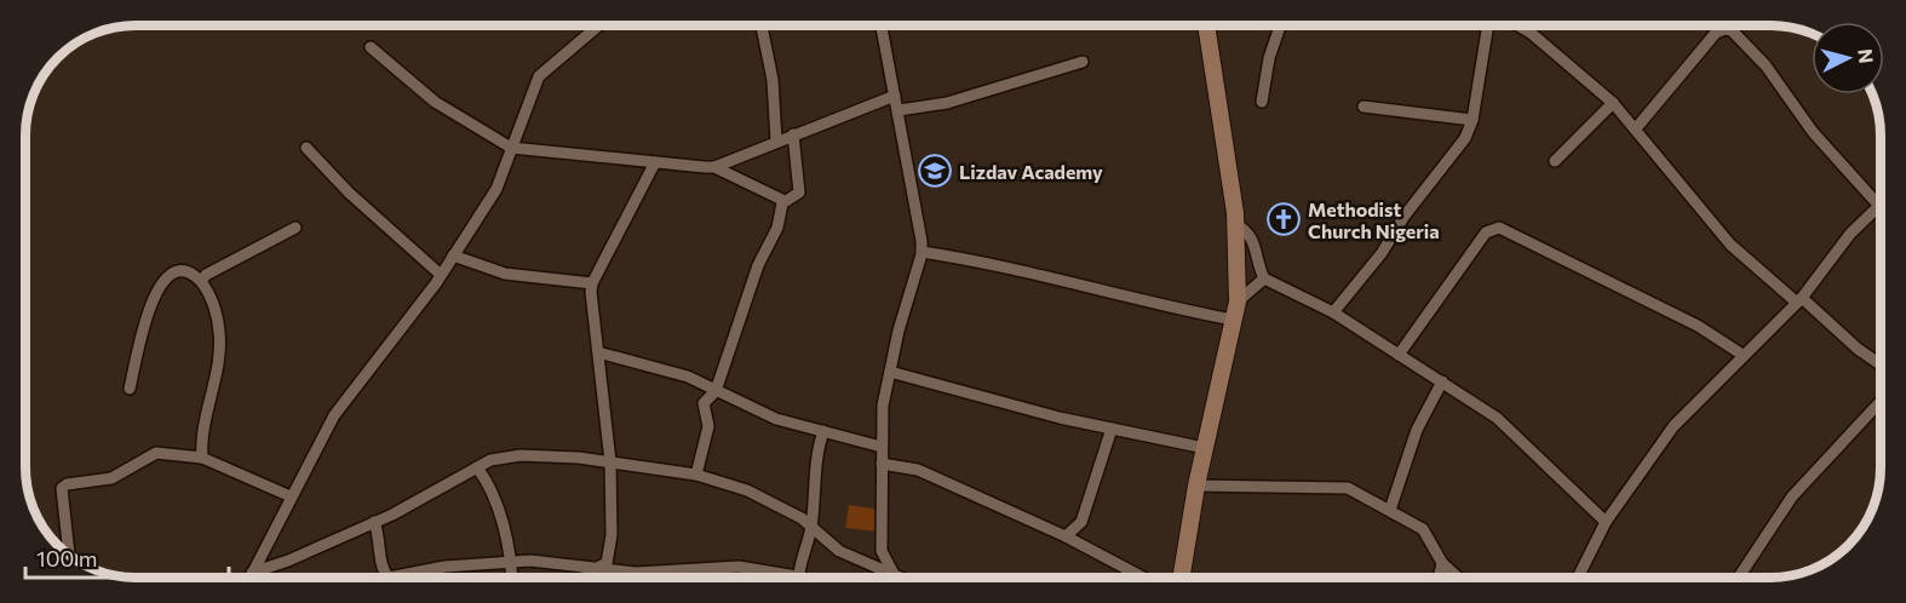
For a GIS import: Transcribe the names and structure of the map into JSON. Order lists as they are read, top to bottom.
{
  "places": {
    "school or university": ["Lizdav Academy"],
    "church": ["Methodist Church Nigeria"]
  },
  "scale_bar": "100 m",
  "north": "right"
}
